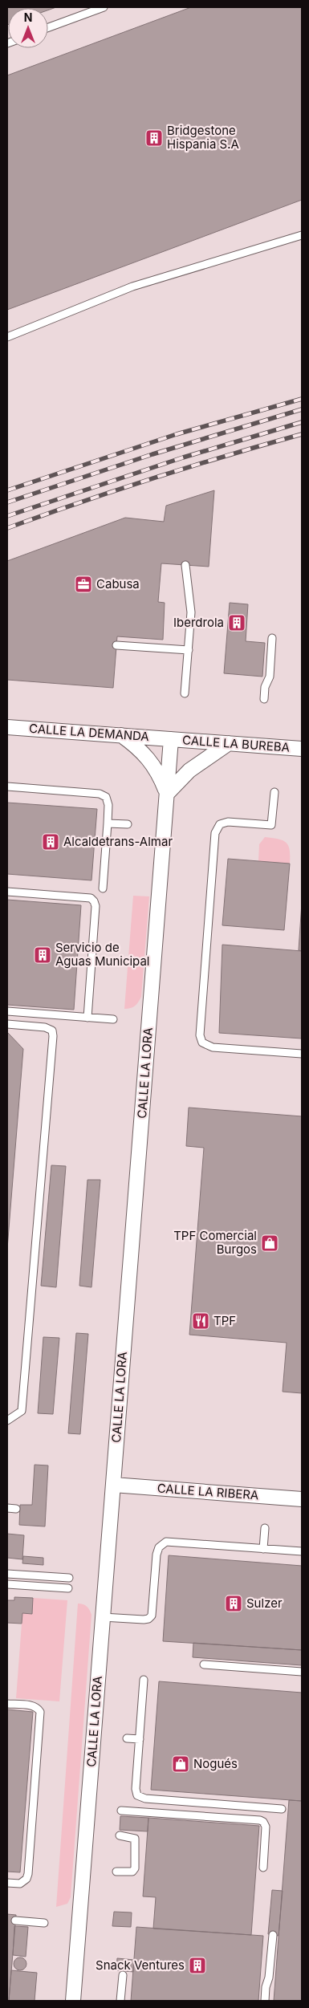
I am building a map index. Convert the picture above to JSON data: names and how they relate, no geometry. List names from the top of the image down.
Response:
{
  "streets": {
    "street": [
      "CALLE LA DEMANDA",
      "CALLE LA BUREBA",
      "CALLE LA LORA",
      "CALLE LA RIBERA"
    ]
  },
  "crossings": [
    ["CALLE LA DEMANDA", "CALLE LA BUREBA"],
    ["CALLE LA DEMANDA", "CALLE LA LORA"],
    ["CALLE LA BUREBA", "CALLE LA LORA"],
    ["CALLE LA LORA", "CALLE LA RIBERA"]
  ],
  "places": {
    "building": [
      "Bridgestone Hispania S.A",
      "Iberdrola",
      "Alcaldetrans-Almar",
      "Servicio de Aguas Municipal",
      "Sulzer",
      "Snack Ventures"
    ],
    "office": ["Cabusa"],
    "shop": ["TPF Comercial Burgos", "Nogués"],
    "restaurant": ["TPF"]
  },
  "north": "top"
}
